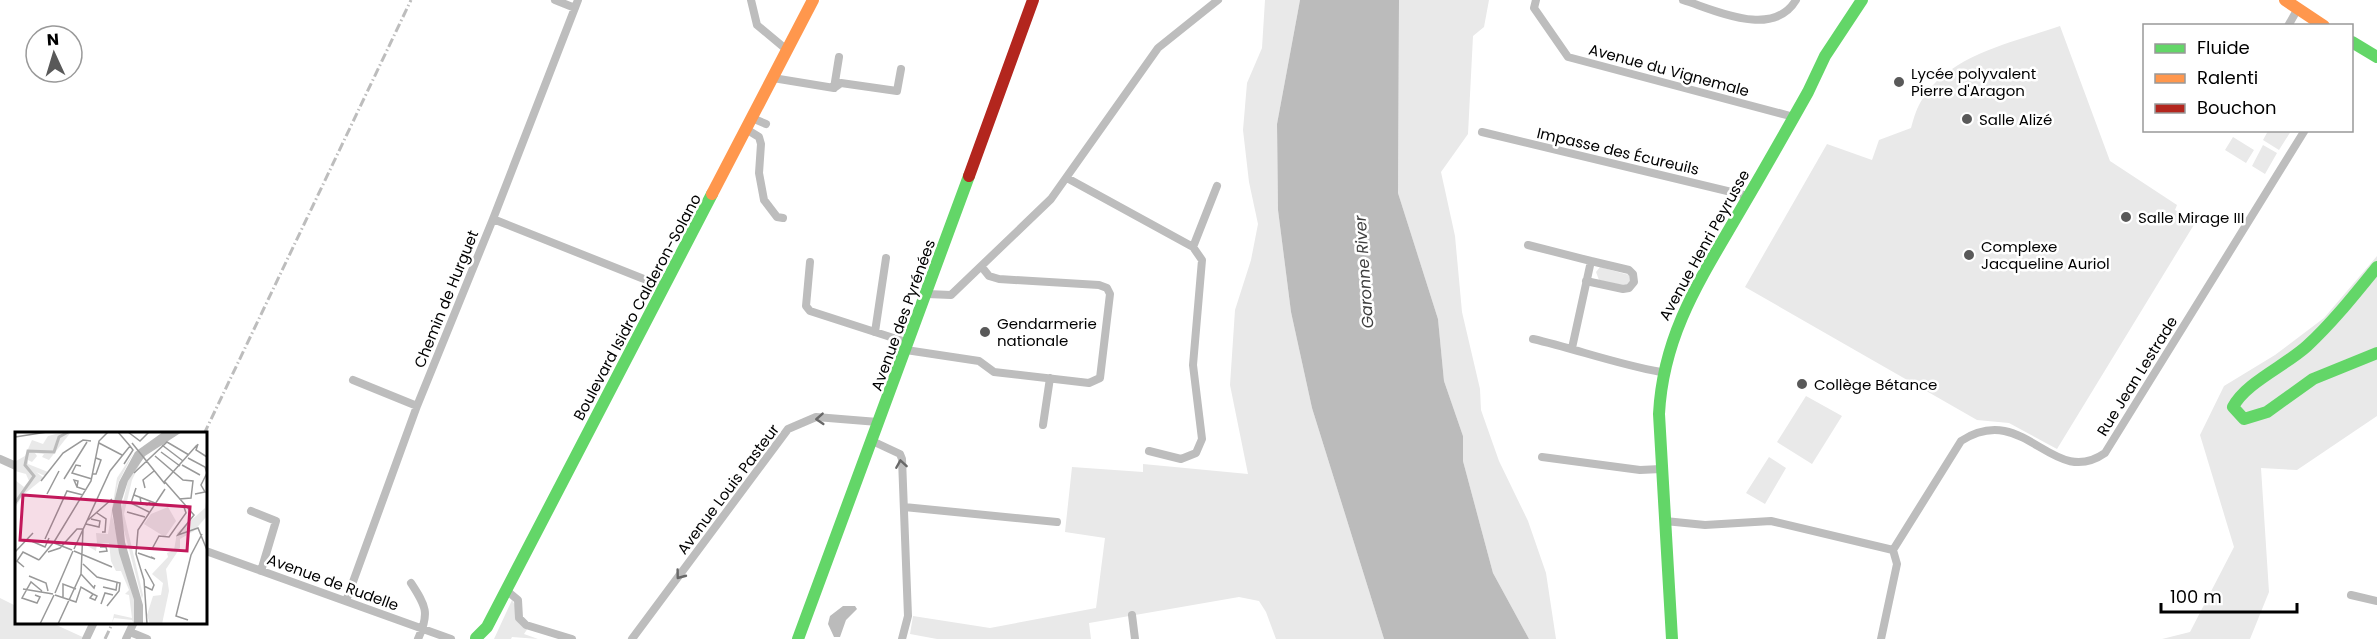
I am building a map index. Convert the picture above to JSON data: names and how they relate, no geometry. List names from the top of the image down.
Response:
{
  "streets": {
    "street": [
      "Avenue du Vignemale",
      "Impasse des Écureuils",
      "Avenue Henri Peyrusse",
      "Chemin de Hurguet",
      "Boulevard Isidro Calderon-Solano",
      "Avenue des Pyrénées",
      "Rue Jean Lestrade",
      "Avenue Louis Pasteur",
      "Avenue de Rudelle"
    ]
  },
  "crossings": [
    ["Avenue du Vignemale", "Avenue Henri Peyrusse"],
    ["Impasse des Écureuils", "Avenue Henri Peyrusse"],
    ["Chemin de Hurguet", "Avenue de Rudelle"],
    ["Avenue des Pyrénées", "Avenue Louis Pasteur"]
  ],
  "one_way": ["Avenue Louis Pasteur"],
  "water": ["Garonne River"],
  "places": [
    "Lycée polyvalent Pierre d'Aragon",
    "Salle Alizé",
    "Salle Mirage III",
    "Complexe Jacqueline Auriol",
    "Gendarmerie nationale",
    "Collège Bétance"
  ],
  "legend": ["Fluide", "Ralenti", "Bouchon"],
  "scale_bar": "100 m",
  "north": "top"
}
